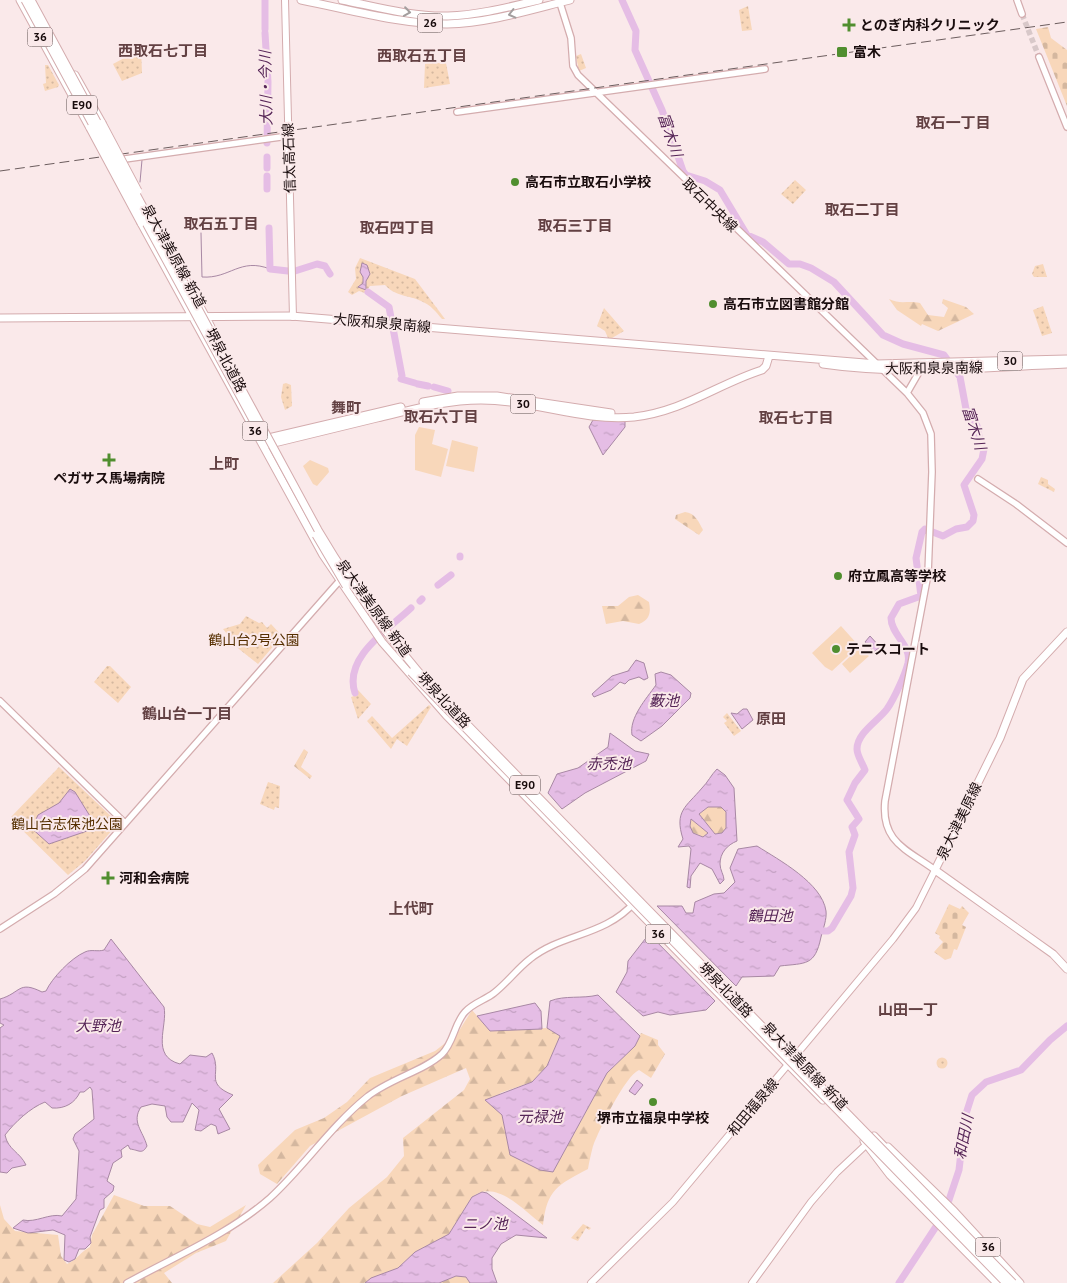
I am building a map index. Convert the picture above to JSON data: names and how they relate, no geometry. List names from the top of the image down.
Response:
{
  "streets": {
    "main road": [
      "26",
      "36",
      "E90",
      "信太高石線",
      "泉大津美原線 新道",
      "大阪和泉泉南線",
      "堺泉北道路",
      "30",
      "泉大津美原線",
      "和田福泉線"
    ],
    "street": ["取石中央線"]
  },
  "crossings": [
    ["26", "取石中央線"],
    ["信太高石線", "大阪和泉泉南線"],
    ["取石中央線", "大阪和泉泉南線"],
    ["取石中央線", "泉大津美原線"],
    ["取石中央線", "和田福泉線"],
    ["泉大津美原線 新道", "大阪和泉泉南線"],
    ["泉大津美原線 新道", "堺泉北道路"],
    ["泉大津美原線 新道", "30"],
    ["泉大津美原線 新道", "和田福泉線"],
    ["大阪和泉泉南線", "30"],
    ["泉大津美原線", "和田福泉線"]
  ],
  "districts": [
    "西取石七丁目",
    "西取石五丁目",
    "取石一丁目",
    "取石二丁目",
    "取石五丁目",
    "取石三丁目",
    "取石四丁目",
    "舞町",
    "取石六丁目",
    "取石七丁目",
    "上町",
    "鶴山台一丁目",
    "原田",
    "上代町",
    "山田一丁"
  ],
  "water": [
    "大川・今川",
    "富木川",
    "藪池",
    "赤禿池",
    "鶴田池",
    "大野池",
    "元禄池",
    "和田川",
    "ニノ池"
  ],
  "parks": ["鶴山台2号公園", "鶴山台志保池公園"],
  "places": {
    "health": ["とのぎ内科クリニック", "ペガサス馬場病院", "河和会病院"],
    "transit": ["富木"],
    "other": [
      "高石市立取石小学校",
      "高石市立図書館分館",
      "府立鳳高等学校",
      "テニスコート",
      "堺市立福泉中学校"
    ]
  }
}
